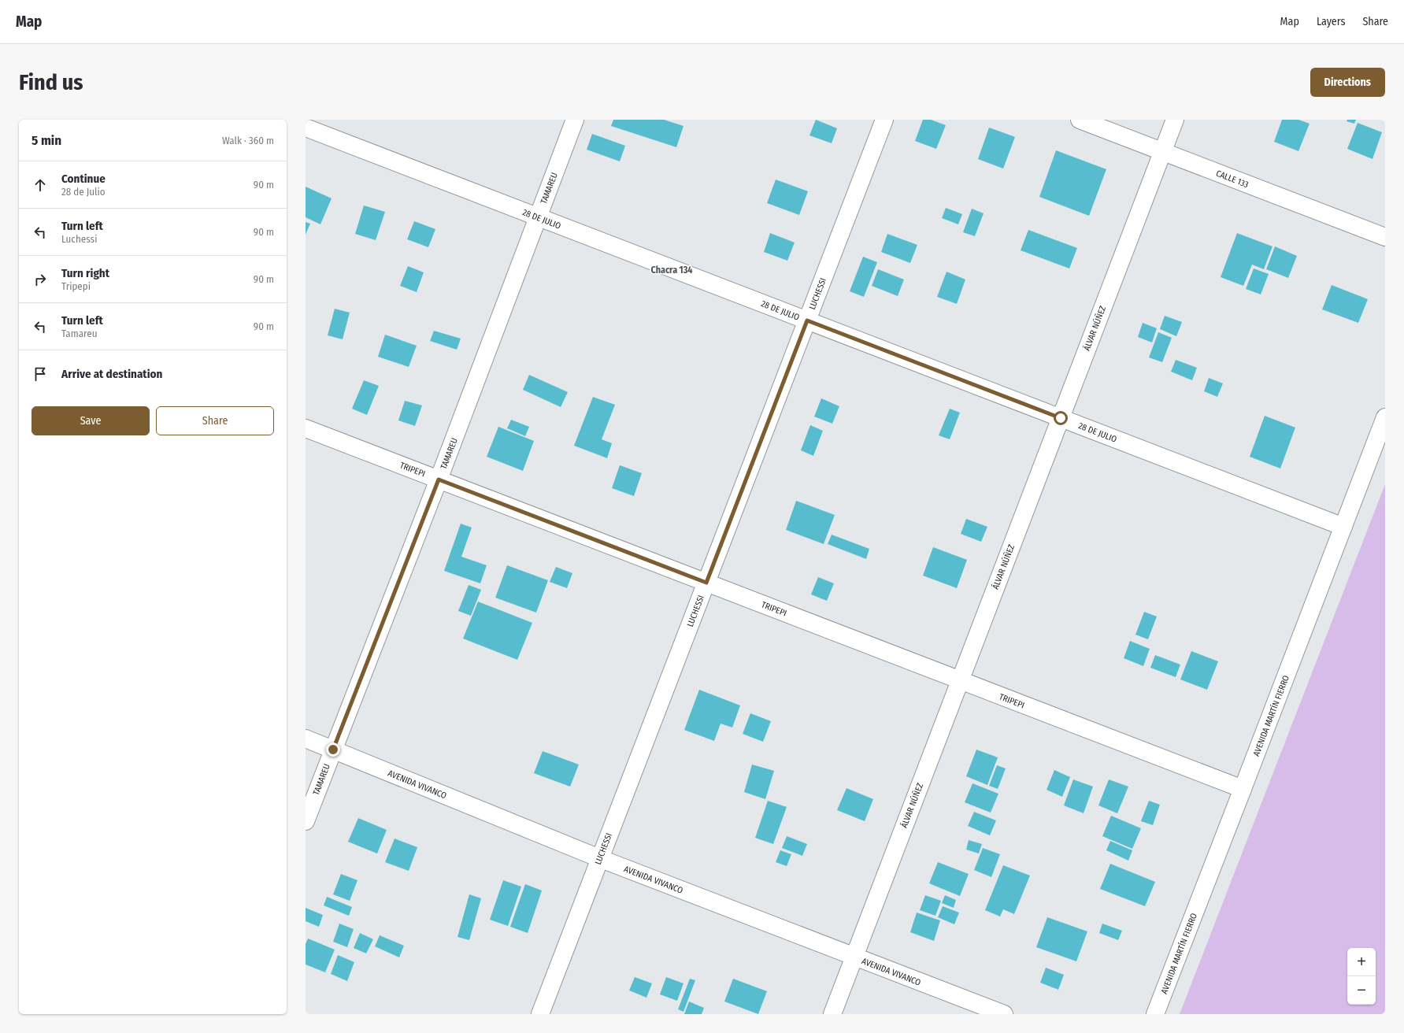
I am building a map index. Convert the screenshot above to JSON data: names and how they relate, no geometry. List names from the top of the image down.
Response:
{
  "streets": {
    "street": [
      "CALLE 133",
      "TAMAREU",
      "28 DE JULIO",
      "LUCHESSI",
      "ÁLVAR NÚÑEZ",
      "TRIPEPI",
      "AVENIDA MARTÍN FIERRO",
      "AVENIDA VIVANCO"
    ]
  },
  "crossings": [
    ["CALLE 133", "ÁLVAR NÚÑEZ"],
    ["TAMAREU", "28 DE JULIO"],
    ["TAMAREU", "TRIPEPI"],
    ["TAMAREU", "AVENIDA VIVANCO"],
    ["28 DE JULIO", "LUCHESSI"],
    ["28 DE JULIO", "ÁLVAR NÚÑEZ"],
    ["28 DE JULIO", "AVENIDA MARTÍN FIERRO"],
    ["LUCHESSI", "TRIPEPI"],
    ["LUCHESSI", "AVENIDA VIVANCO"],
    ["ÁLVAR NÚÑEZ", "TRIPEPI"],
    ["ÁLVAR NÚÑEZ", "AVENIDA VIVANCO"],
    ["TRIPEPI", "AVENIDA MARTÍN FIERRO"]
  ],
  "districts": ["Chacra 134"],
  "page": {
    "header": "Map",
    "nav": ["Map", "Layers", "Share"],
    "buttons": [
      "Directions",
      ["Save", "Share"]
    ],
    "title": "Find us",
    "heading": ["5 min", "Walk · 360 m"],
    "list": [
      ["Continue", "28 de Julio", "90 m"],
      ["Turn left", "Luchessi", "90 m"],
      ["Turn right", "Tripepi", "90 m"],
      ["Turn left", "Tamareu", "90 m"],
      "Arrive at destination"
    ],
    "map_buttons": ["+", "−"]
  }
}
